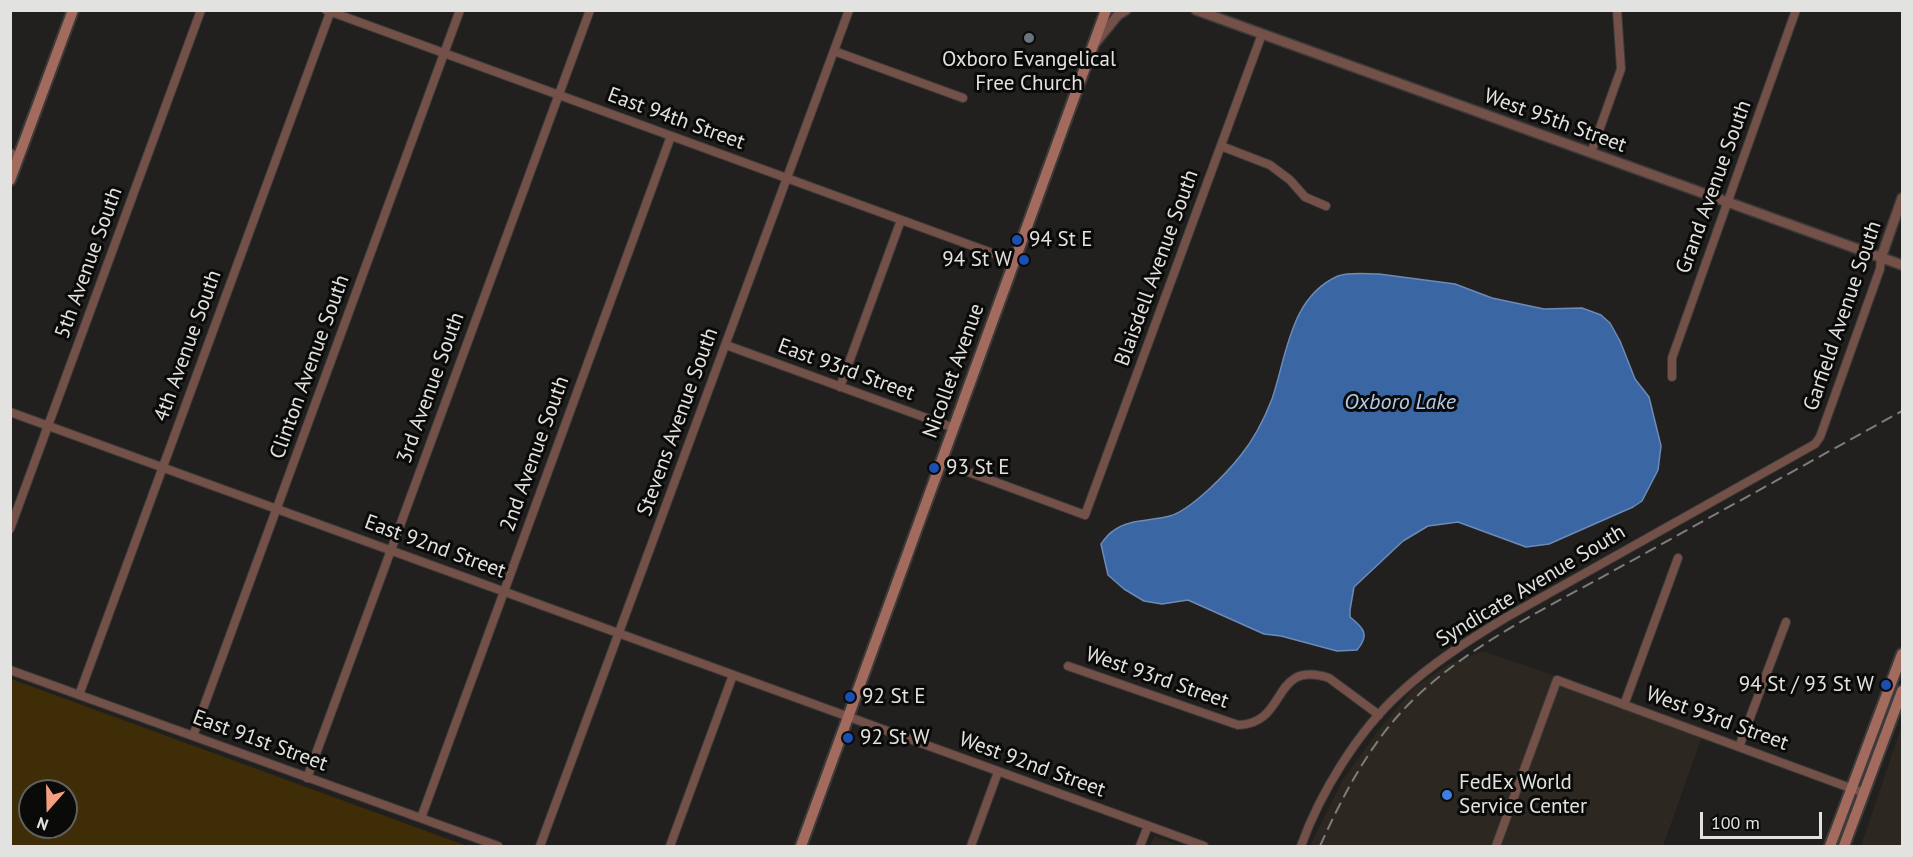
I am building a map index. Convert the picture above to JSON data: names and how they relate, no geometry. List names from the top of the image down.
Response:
{
  "streets": {
    "main road": ["Nicollet Avenue"],
    "street": [
      "East 94th Street",
      "West 95th Street",
      "Grand Avenue South",
      "5th Avenue South",
      "Blaisdell Avenue South",
      "Garfield Avenue South",
      "4th Avenue South",
      "Clinton Avenue South",
      "East 93rd Street",
      "3rd Avenue South",
      "Stevens Avenue South",
      "2nd Avenue South",
      "East 92nd Street",
      "Syndicate Avenue South",
      "West 93rd Street",
      "East 91st Street",
      "West 92nd Street"
    ]
  },
  "crossings": [
    ["East 94th Street", "4th Avenue South"],
    ["East 94th Street", "Clinton Avenue South"],
    ["East 94th Street", "Nicollet Avenue"],
    ["East 94th Street", "3rd Avenue South"],
    ["East 94th Street", "Stevens Avenue South"],
    ["East 94th Street", "2nd Avenue South"],
    ["West 95th Street", "Grand Avenue South"],
    ["West 95th Street", "Blaisdell Avenue South"],
    ["West 95th Street", "Garfield Avenue South"],
    ["5th Avenue South", "East 92nd Street"],
    ["Blaisdell Avenue South", "Nicollet Avenue"],
    ["Garfield Avenue South", "Syndicate Avenue South"],
    ["4th Avenue South", "East 92nd Street"],
    ["4th Avenue South", "East 91st Street"],
    ["Clinton Avenue South", "East 92nd Street"],
    ["Clinton Avenue South", "East 91st Street"],
    ["East 93rd Street", "Nicollet Avenue"],
    ["East 93rd Street", "Stevens Avenue South"],
    ["Nicollet Avenue", "East 92nd Street"],
    ["Nicollet Avenue", "West 92nd Street"],
    ["3rd Avenue South", "East 92nd Street"],
    ["3rd Avenue South", "East 91st Street"],
    ["Stevens Avenue South", "East 92nd Street"],
    ["2nd Avenue South", "East 92nd Street"],
    ["2nd Avenue South", "East 91st Street"],
    ["East 92nd Street", "West 92nd Street"],
    ["Syndicate Avenue South", "West 93rd Street"]
  ],
  "water": ["Oxboro Lake"],
  "places": [
    "Oxboro Evangelical Free Church",
    "94 St E",
    "94 St W",
    "93 St E",
    "94 St / 93 St W",
    "92 St E",
    "92 St W",
    "FedEx World Service Center"
  ],
  "scale_bar": "100 m",
  "north": "bottom"
}
